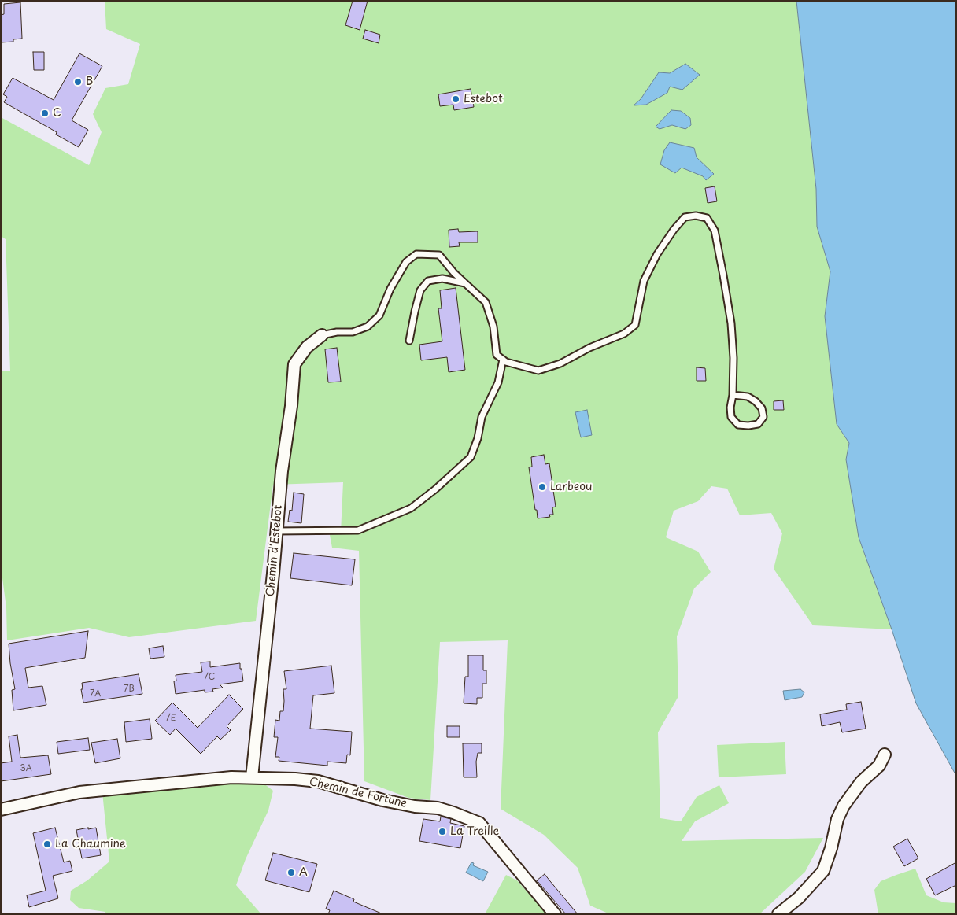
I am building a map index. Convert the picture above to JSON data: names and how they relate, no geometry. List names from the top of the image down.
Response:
{
  "streets": {
    "street": ["Chemin d'Estebot", "Chemin de Fortune"]
  },
  "crossings": [
    ["Chemin d'Estebot", "Chemin de Fortune"]
  ],
  "places": [
    "B",
    "Estebot",
    "C",
    "Larbeou",
    "La Treille",
    "La Chaumine",
    "A"
  ],
  "house_numbers": [
    "7C",
    "7B",
    "7A",
    "7E",
    "3A"
  ]
}
